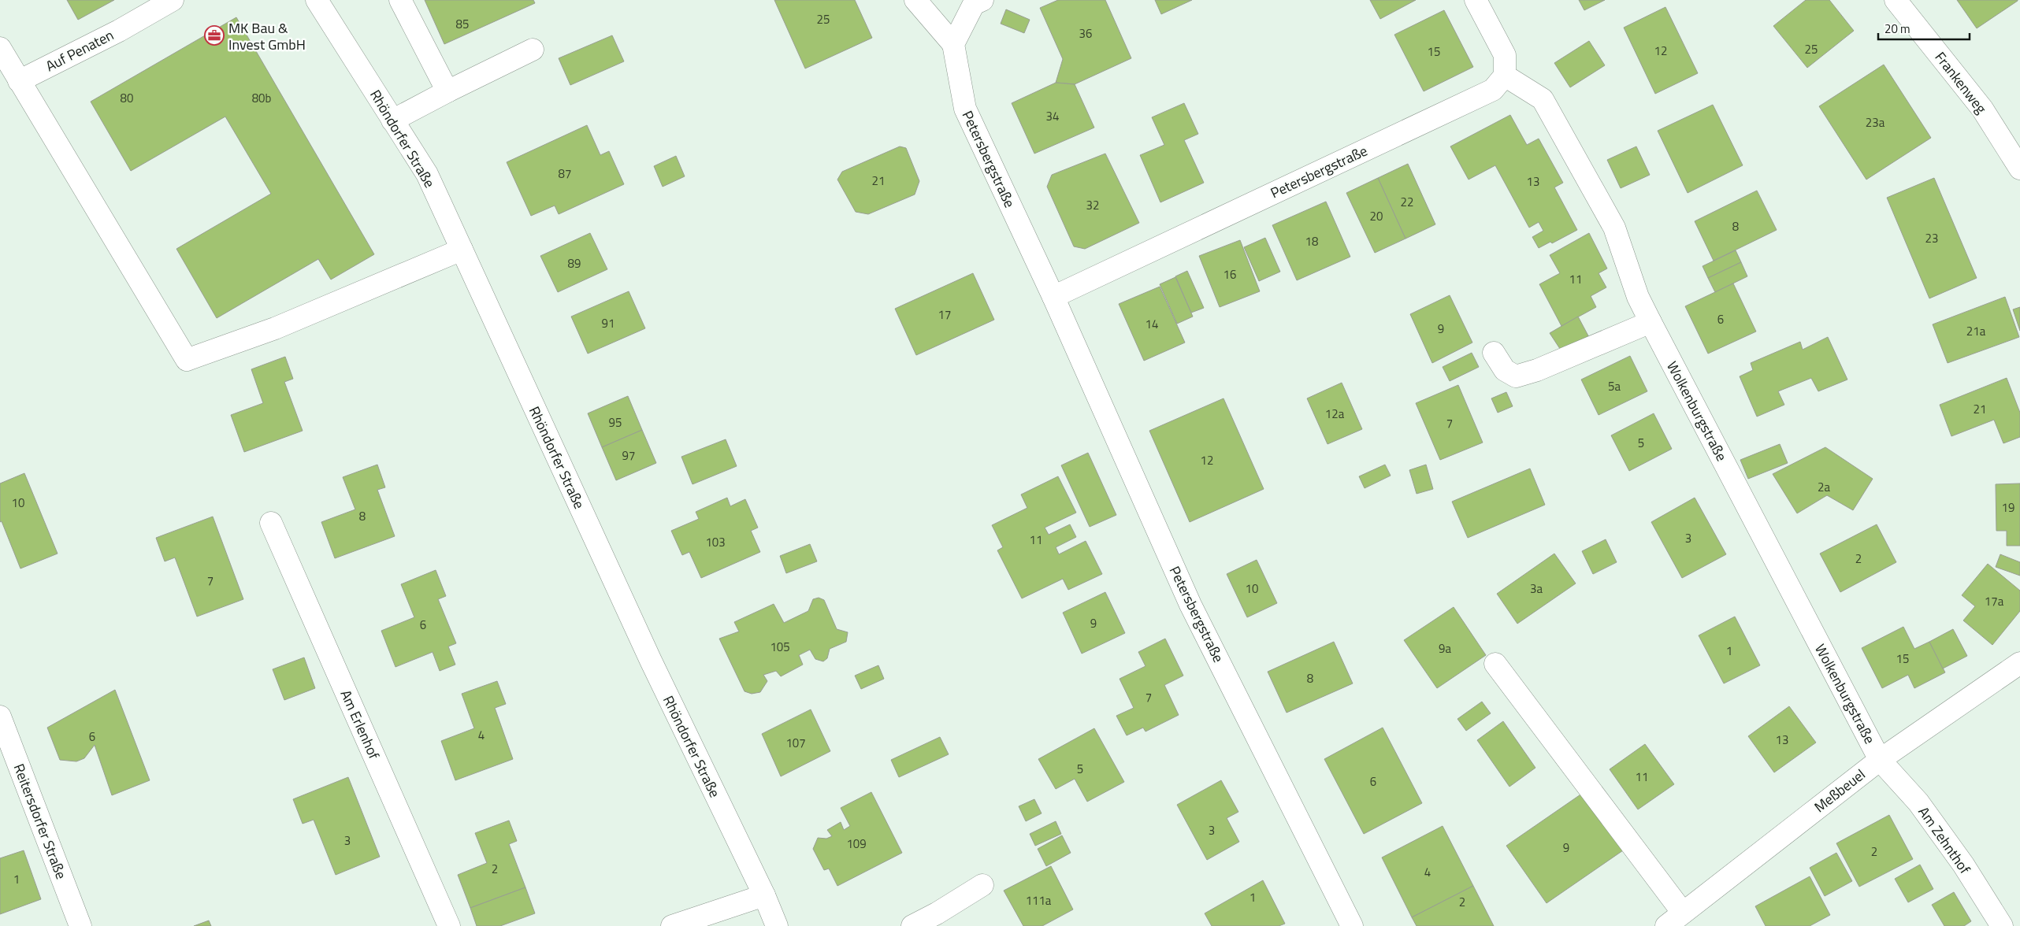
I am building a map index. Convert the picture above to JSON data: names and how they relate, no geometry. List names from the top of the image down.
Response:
{
  "streets": {
    "street": [
      "Auf Penaten",
      "Frankenweg",
      "Rhöndorfer Straße",
      "Petersbergstraße",
      "Wolkenburgstraße",
      "Am Erlenhof",
      "Meßbeuel",
      "Reitersdorfer Straße",
      "Am Zehnthof"
    ]
  },
  "crossings": [
    ["Petersbergstraße", "Wolkenburgstraße"],
    ["Wolkenburgstraße", "Meßbeuel"],
    ["Wolkenburgstraße", "Am Zehnthof"],
    ["Meßbeuel", "Am Zehnthof"]
  ],
  "places": {
    "office": ["MK Bau & Invest GmbH"]
  },
  "house_numbers": [
    "25",
    "85",
    "36",
    "25",
    "12",
    "15",
    "80",
    "80b",
    "34",
    "23a",
    "87",
    "21",
    "13",
    "22",
    "32",
    "20",
    "8",
    "23",
    "18",
    "89",
    "16",
    "11",
    "17",
    "6",
    "91",
    "14",
    "9",
    "21a",
    "5a",
    "21",
    "12a",
    "95",
    "7",
    "5",
    "97",
    "12",
    "2a",
    "10",
    "19",
    "8",
    "3",
    "11",
    "103",
    "2",
    "7",
    "10",
    "3a",
    "17a",
    "9",
    "6",
    "105",
    "9a",
    "1",
    "15",
    "8",
    "7",
    "4",
    "6",
    "13",
    "107",
    "5",
    "11",
    "6",
    "3",
    "3",
    "109",
    "9",
    "2",
    "2",
    "4",
    "1",
    "1",
    "111a",
    "2"
  ],
  "scale_bar": "20 m"
}
